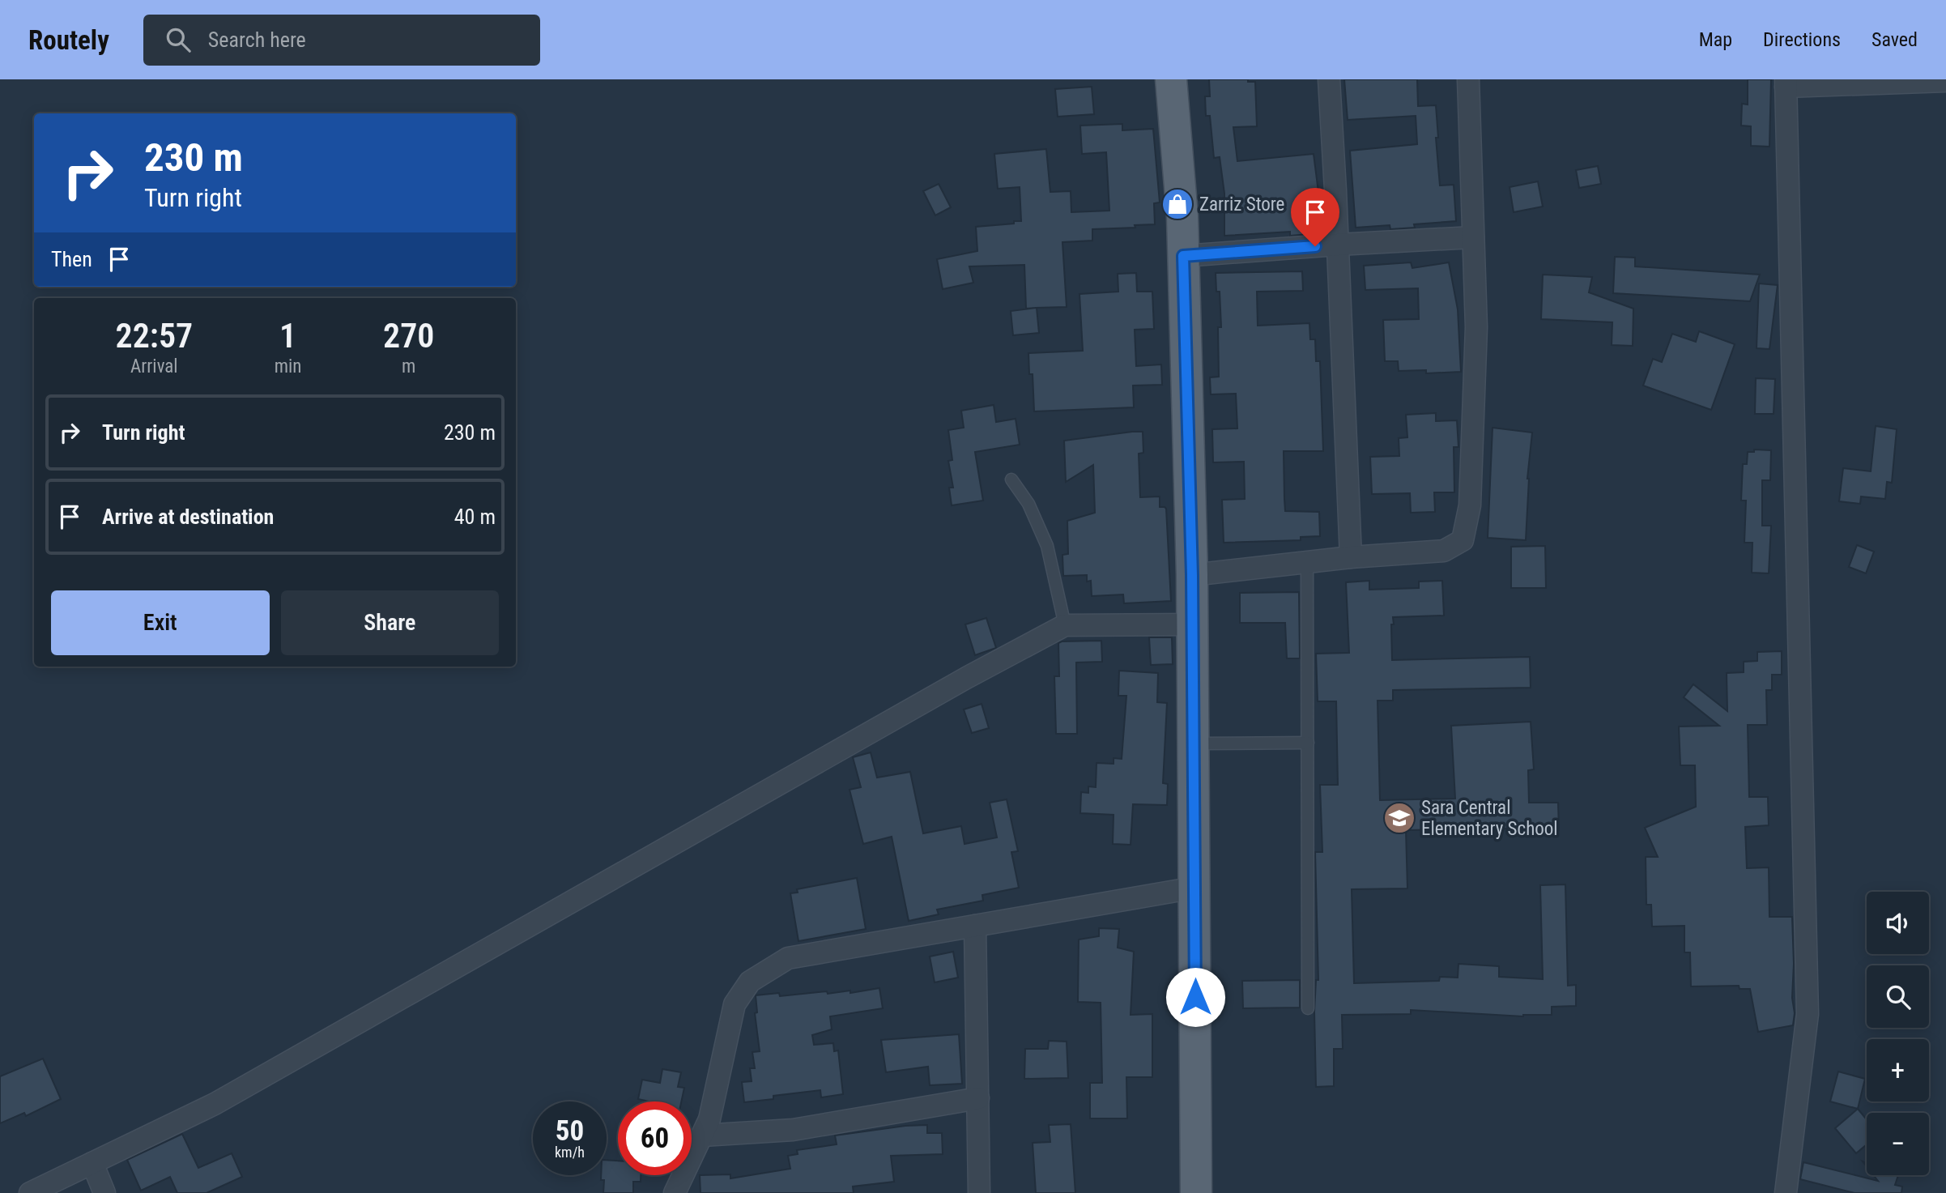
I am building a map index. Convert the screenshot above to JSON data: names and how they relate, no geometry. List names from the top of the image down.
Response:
{
  "places": {
    "shop": ["Zarriz Store"],
    "school or university": ["Sara Central Elementary School"]
  },
  "page": {
    "header": "Routely",
    "search": "Search here",
    "nav": ["Map", "Directions", "Saved"],
    "turn": ["230 m", "Turn right"],
    "then": "Then",
    "eta": [
      "22:57",
      "Arrival",
      "1",
      "min",
      "270",
      "m"
    ],
    "list": [
      {
        "name": "Turn right",
        "value": "230 m"
      },
      {
        "name": "Arrive at destination",
        "value": "40 m"
      }
    ],
    "buttons": ["Exit", "Share"],
    "map_buttons": ["+", "−"],
    "speed": "50 km/h",
    "limit": "60"
  }
}
